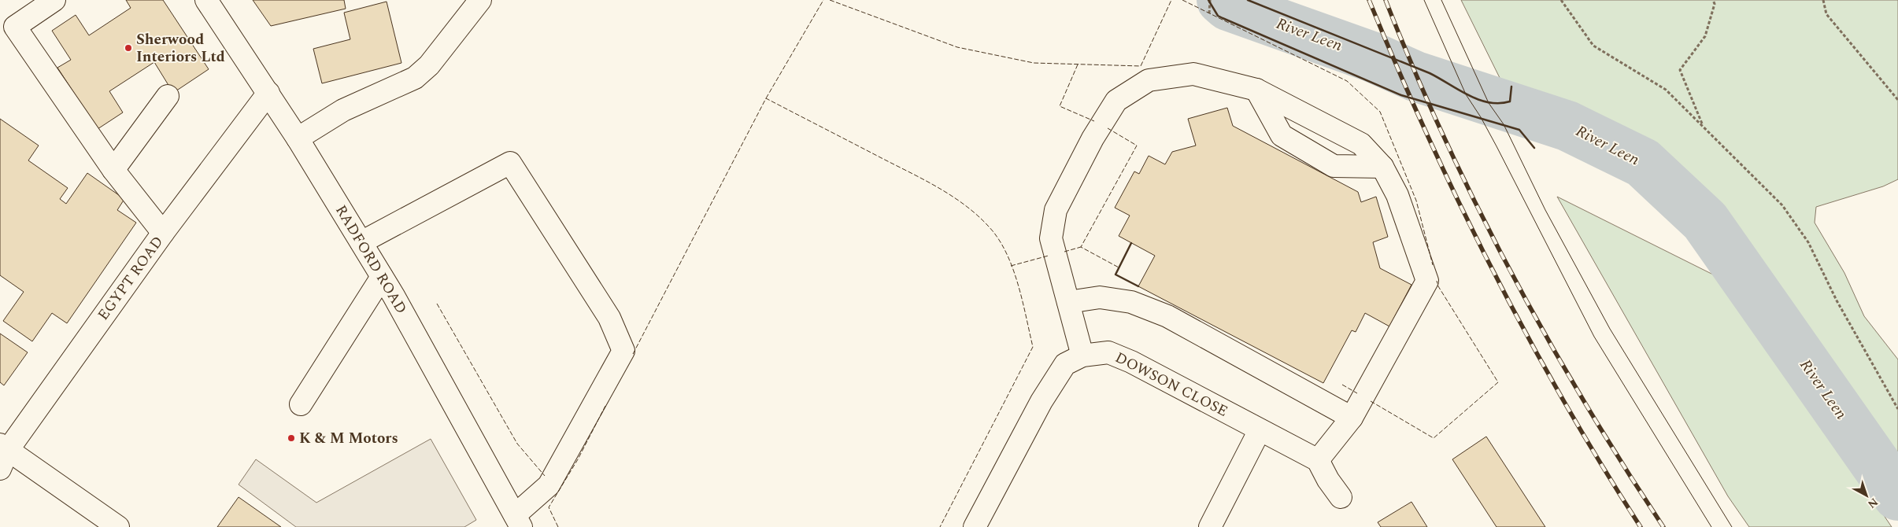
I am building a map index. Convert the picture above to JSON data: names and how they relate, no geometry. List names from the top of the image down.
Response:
{
  "streets": {
    "street": ["RADFORD ROAD", "EGYPT ROAD", "DOWSON CLOSE"]
  },
  "crossings": [
    ["RADFORD ROAD", "EGYPT ROAD"]
  ],
  "water": ["River Leen"],
  "places": ["Sherwood Interiors Ltd", "K & M Motors"],
  "north": "bottom right"
}
